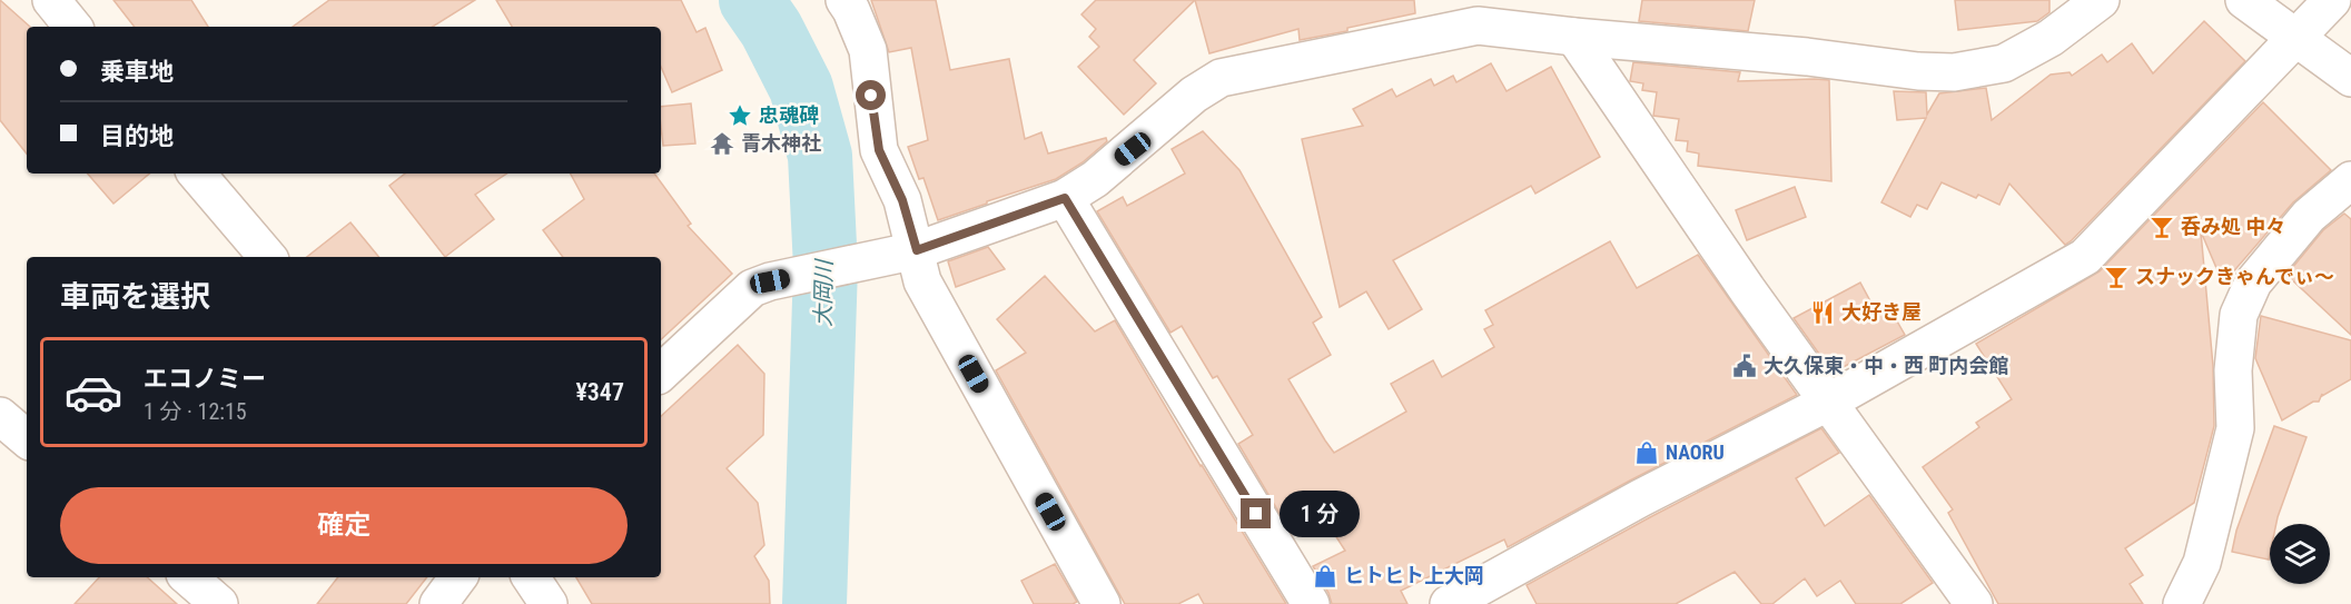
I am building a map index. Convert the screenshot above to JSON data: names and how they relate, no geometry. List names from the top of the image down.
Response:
{
  "water": ["大岡川"],
  "places": {
    "place": ["忠魂碑"],
    "temple": ["青木神社"],
    "bar": ["呑み処 中々", "スナックきゃんでぃ〜"],
    "restaurant": ["大好き屋"],
    "public building": ["大久保東・中・西 町内会館"],
    "shop": ["NAORU", "ヒトヒト上大岡"]
  },
  "page": {
    "banner": ["乗車地", "目的地"],
    "heading": "車両を選択",
    "list": [
      {
        "name": "エコノミー",
        "note": "1 分 · 12:15",
        "value": "¥347"
      }
    ],
    "buttons": "確定",
    "bubble": "1 分"
  }
}
